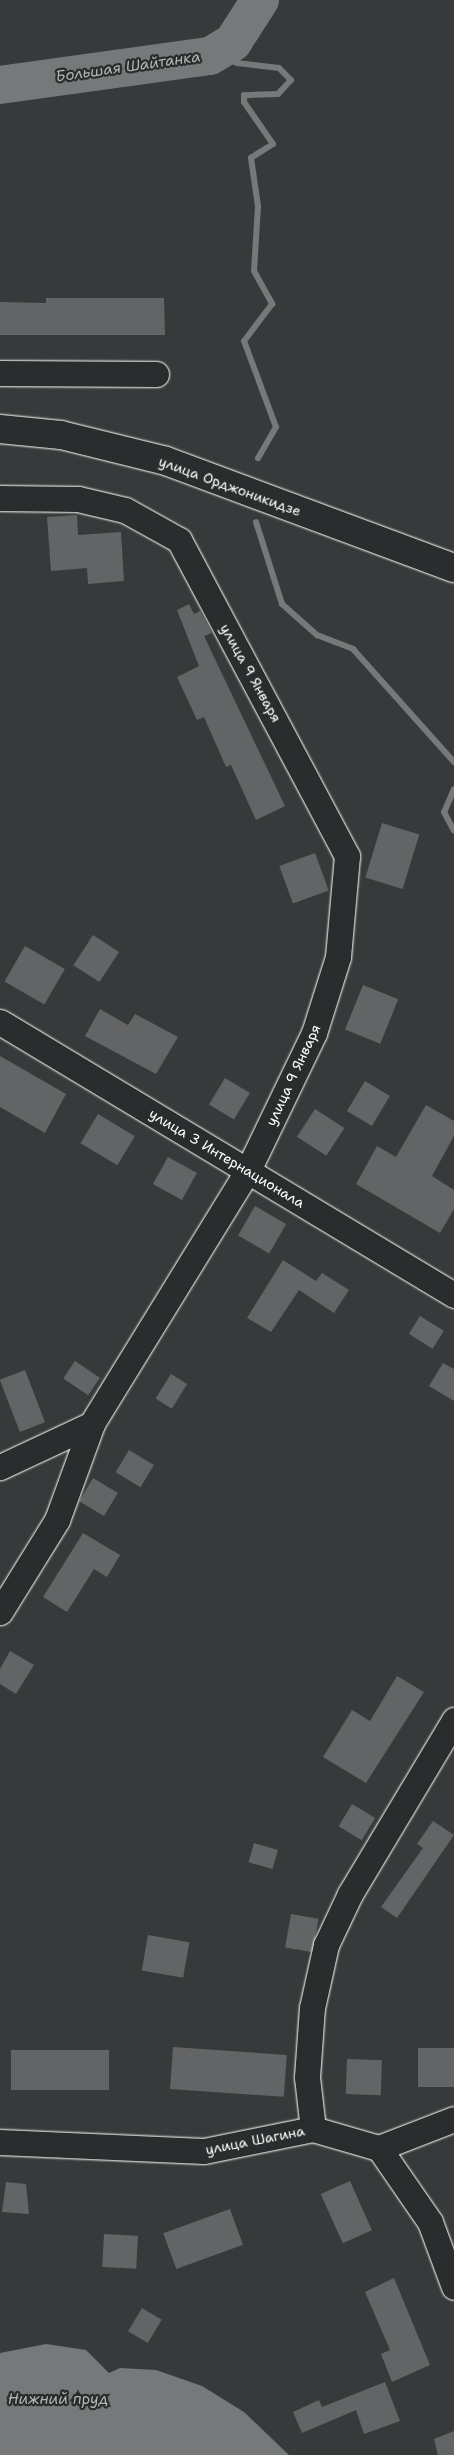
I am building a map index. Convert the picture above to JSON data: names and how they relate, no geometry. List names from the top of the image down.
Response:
{
  "streets": {
    "main road": ["улица Орджоникидзе"],
    "street": ["улица 9 Января", "улица 3 Интернационала", "улица Шагина"]
  },
  "crossings": [
    ["улица 9 Января", "улица 3 Интернационала"]
  ],
  "water": ["Большая Шайтанка", "Нижний пруд"]
}
